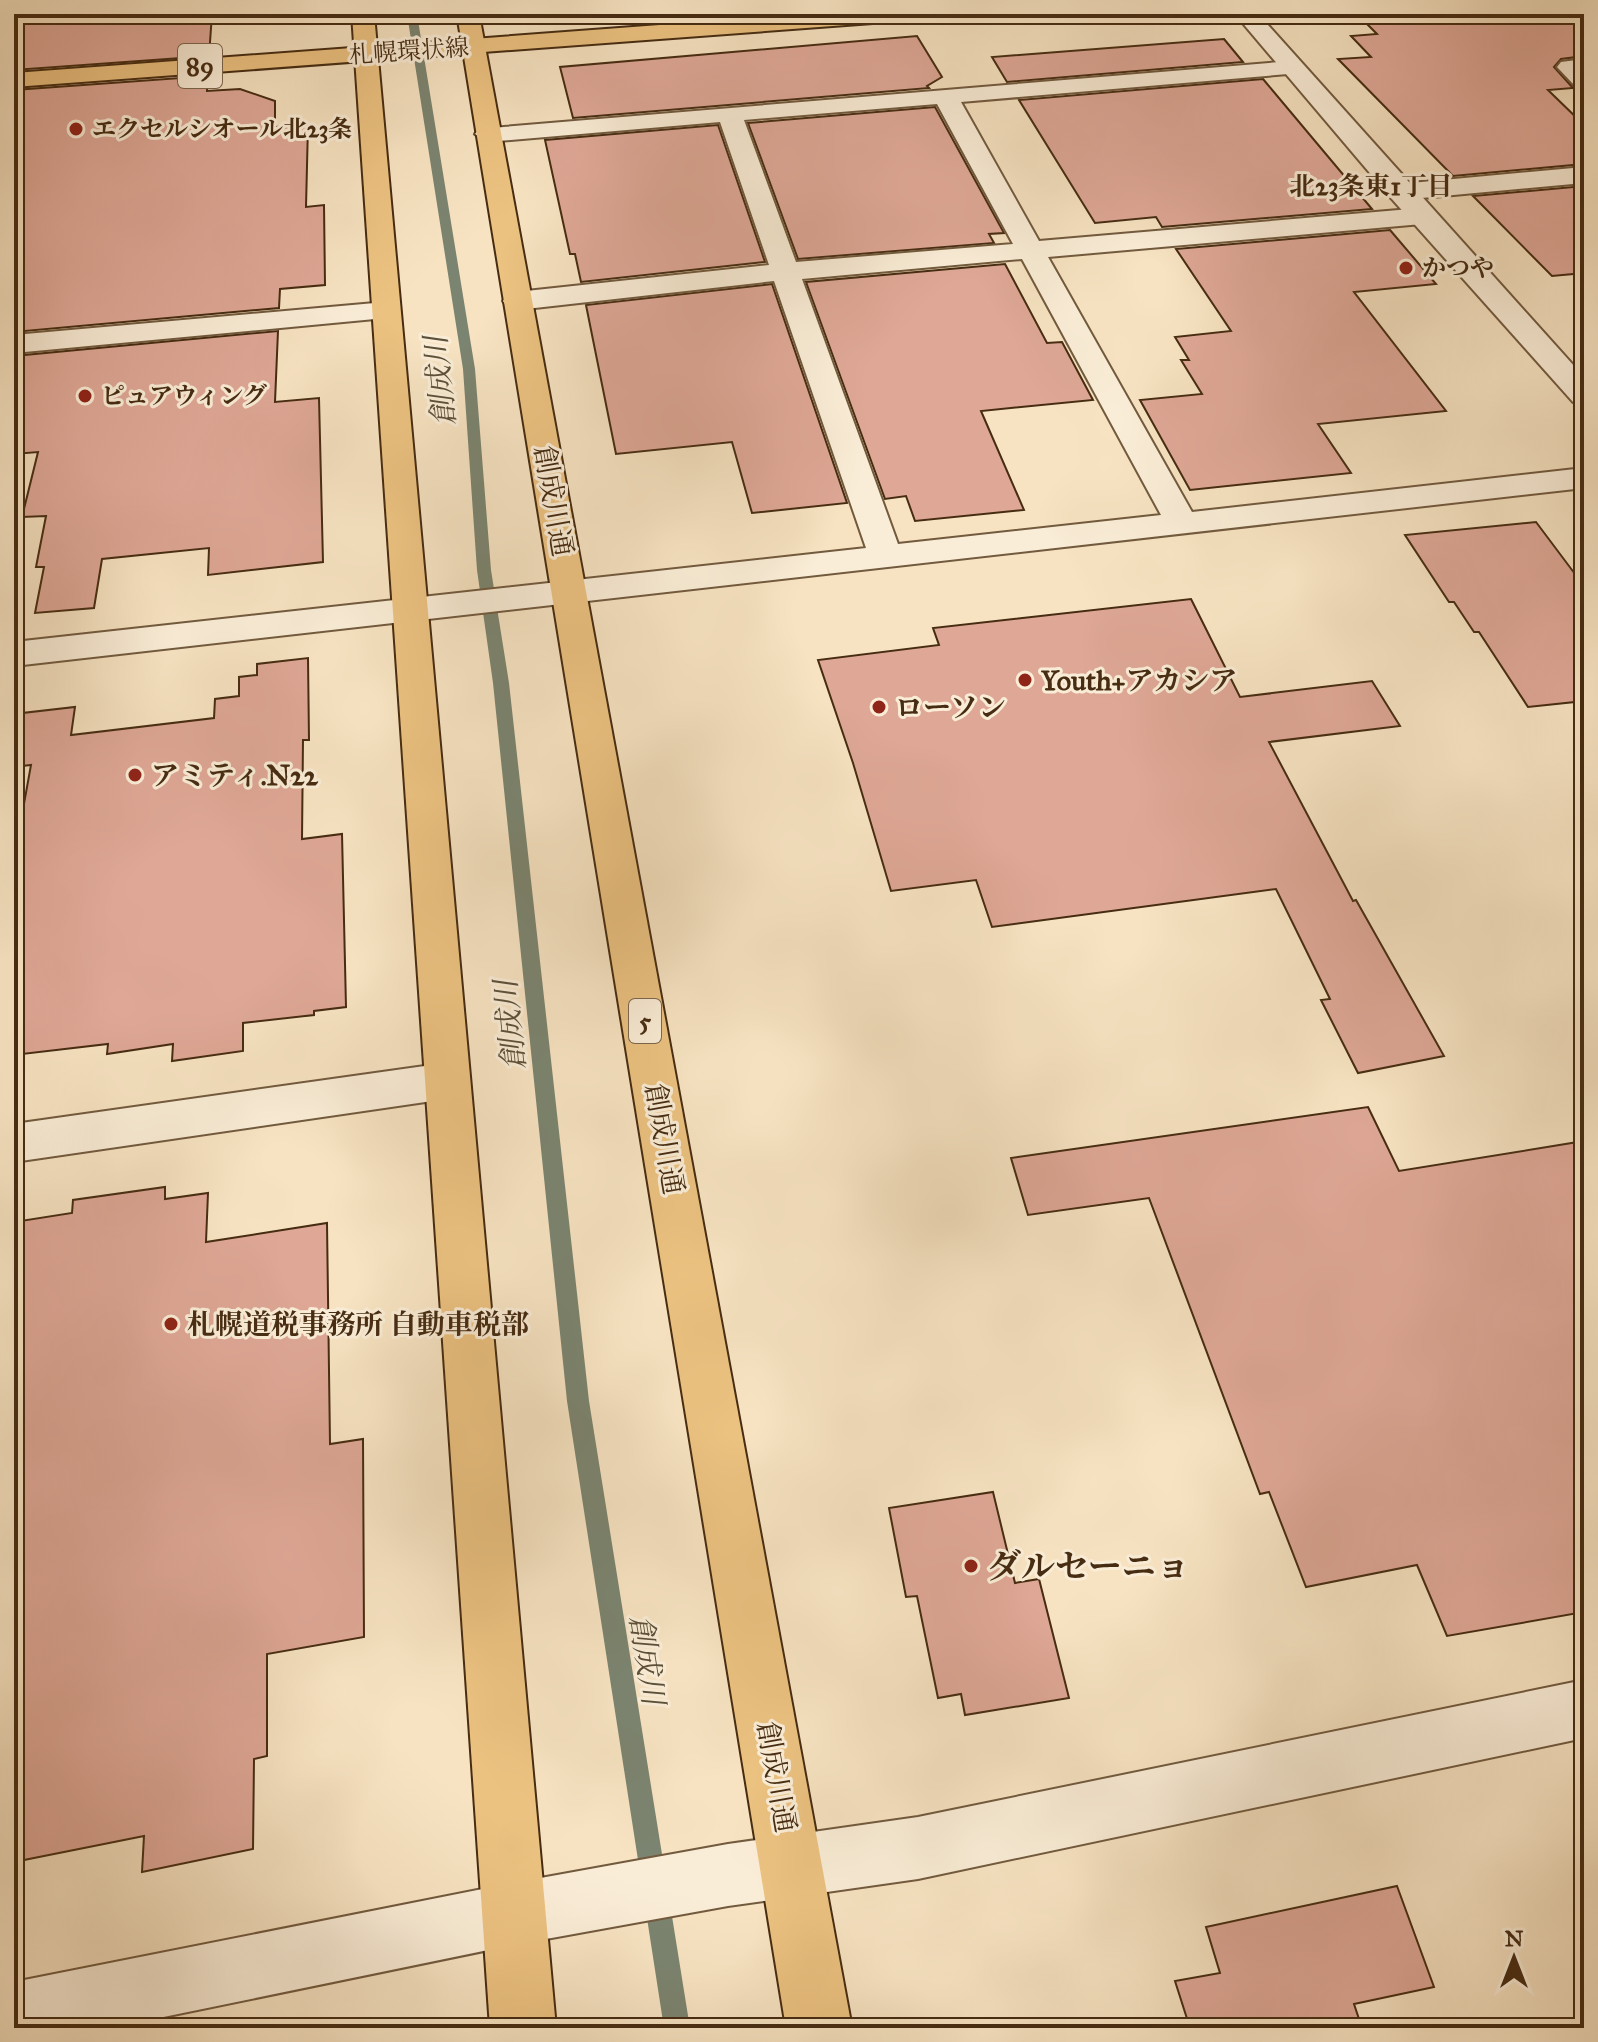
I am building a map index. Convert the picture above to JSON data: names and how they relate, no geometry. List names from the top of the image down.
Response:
{
  "streets": {
    "main road": [
      "札幌環状線",
      "89",
      "創成川通",
      "5"
    ]
  },
  "crossings": [
    ["札幌環状線", "創成川通"]
  ],
  "districts": ["北23条東1丁目"],
  "water": ["創成川"],
  "places": [
    "エクセルシオール北23条",
    "かつや",
    "ピュアウィング",
    "Youth+アカシア",
    "ローソン",
    "アミティ.N22",
    "札幌道税事務所 自動車税部",
    "ダルセーニョ"
  ],
  "north": "top"
}
